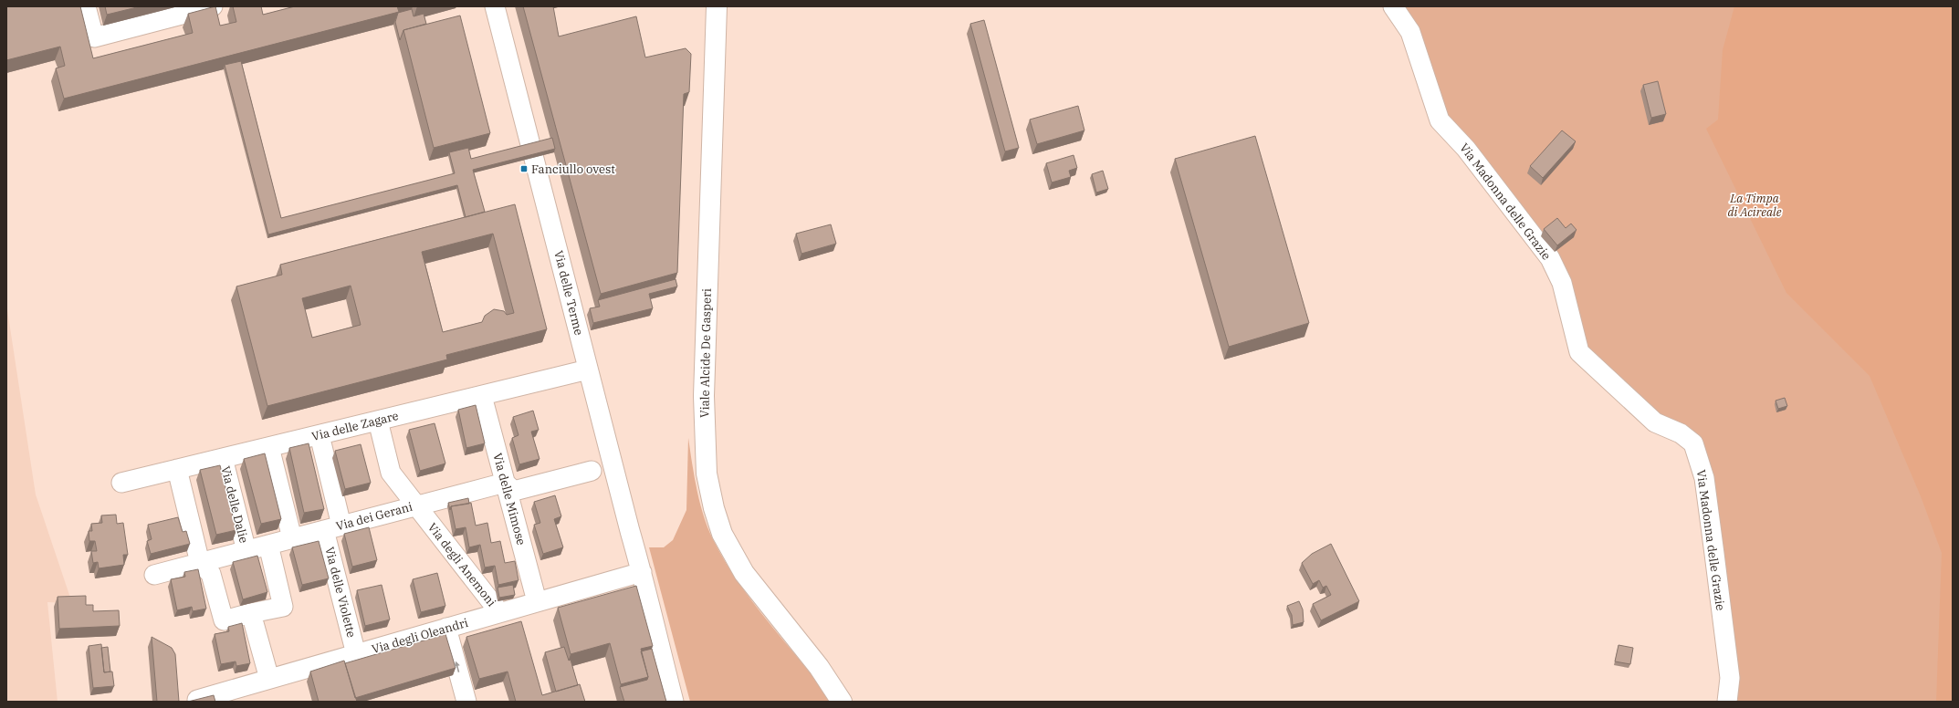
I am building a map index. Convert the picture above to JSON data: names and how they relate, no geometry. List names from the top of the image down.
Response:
{
  "streets": {
    "main road": ["Viale Alcide De Gasperi"],
    "street": [
      "Via Madonna delle Grazie",
      "Via delle Terme",
      "Via delle Zagare",
      "Via delle Mimose",
      "Via delle Dalie",
      "Via dei Gerani",
      "Via degli Anemoni",
      "Via delle Violette",
      "Via degli Oleandri"
    ]
  },
  "crossings": [
    ["Via delle Terme", "Via delle Zagare"],
    ["Via delle Terme", "Via degli Oleandri"],
    ["Via delle Zagare", "Via delle Mimose"],
    ["Via delle Zagare", "Via delle Dalie"],
    ["Via delle Zagare", "Via degli Anemoni"],
    ["Via delle Zagare", "Via delle Violette"],
    ["Via delle Mimose", "Via dei Gerani"],
    ["Via delle Mimose", "Via degli Oleandri"],
    ["Via delle Dalie", "Via dei Gerani"],
    ["Via dei Gerani", "Via degli Anemoni"],
    ["Via dei Gerani", "Via delle Violette"],
    ["Via degli Anemoni", "Via degli Oleandri"],
    ["Via delle Violette", "Via degli Oleandri"]
  ],
  "parks": ["La Timpa di Acireale"],
  "places": {
    "transit": ["Fanciullo ovest"]
  }
}
